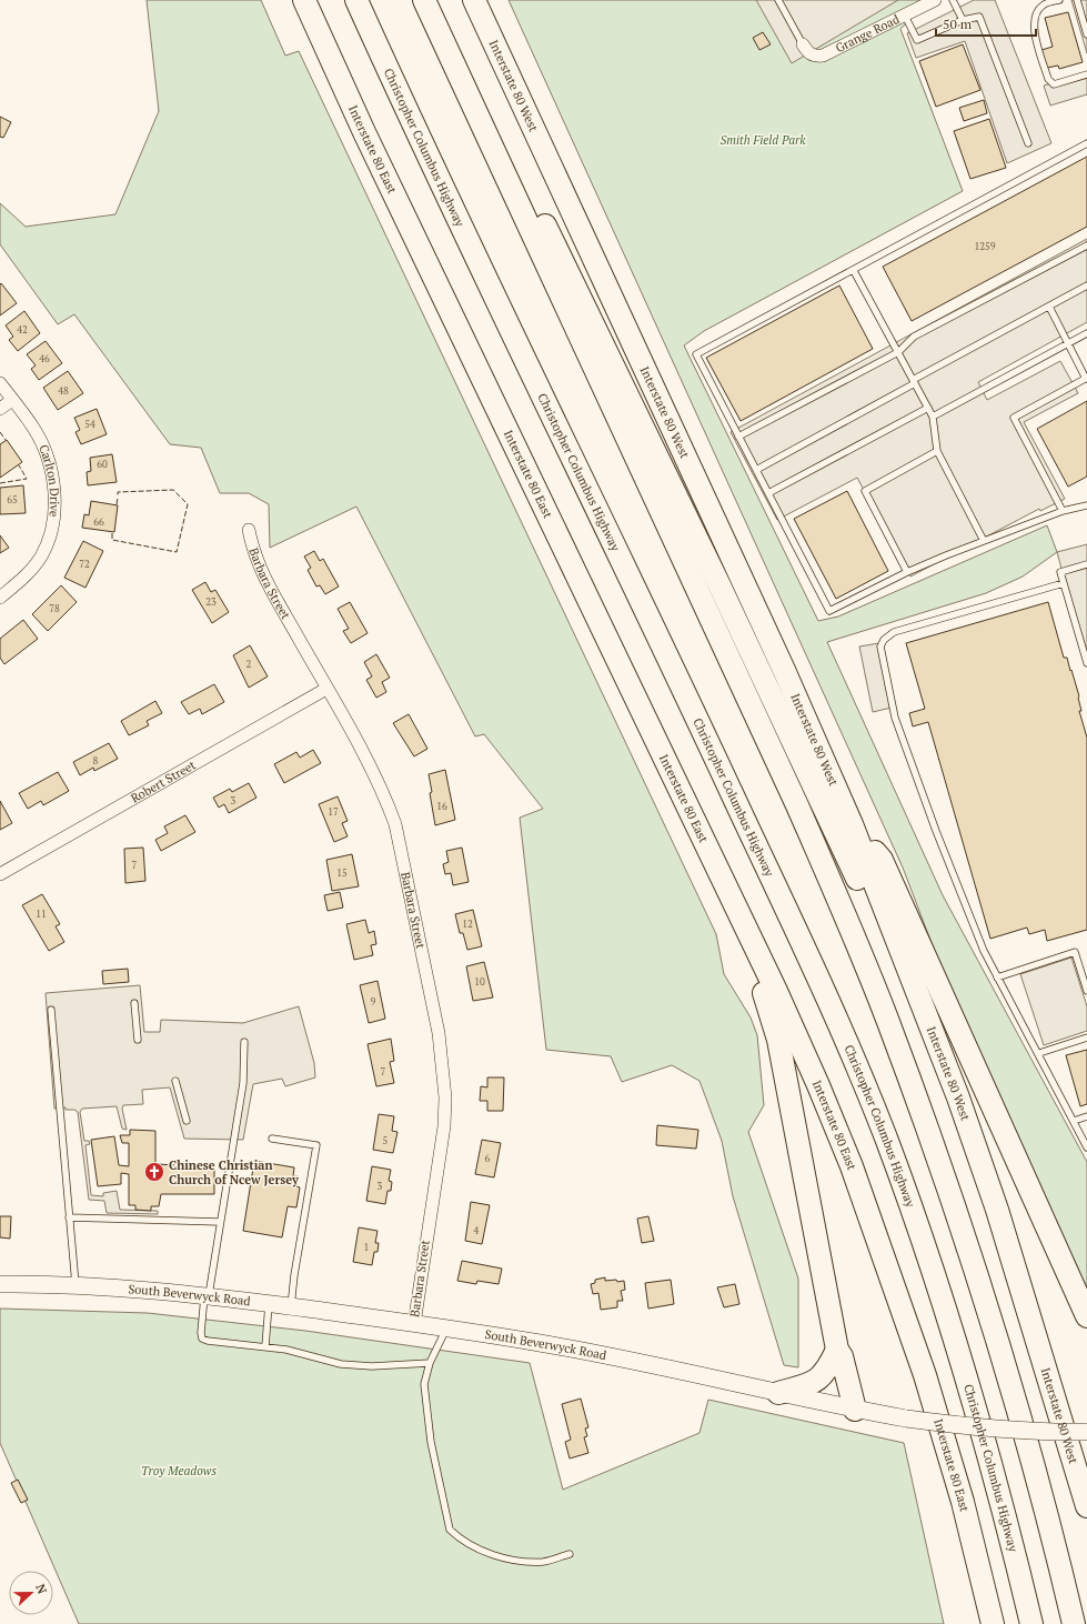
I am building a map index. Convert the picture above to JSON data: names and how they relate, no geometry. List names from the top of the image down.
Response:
{
  "streets": {
    "highway": ["Interstate 80 West", "Christopher Columbus Highway", "Interstate 80 East"],
    "main road": ["South Beverwyck Road"],
    "street": [
      "Grange Road",
      "Carlton Drive",
      "Barbara Street",
      "Robert Street"
    ]
  },
  "crossings": [
    ["Barbara Street", "Robert Street"],
    ["Barbara Street", "South Beverwyck Road"]
  ],
  "parks": ["Smith Field Park", "Troy Meadows"],
  "places": {
    "church": ["Chinese Christian Church of Ncew Jersey"]
  },
  "house_numbers": [
    "1259",
    "42",
    "46",
    "48",
    "54",
    "60",
    "65",
    "66",
    "72",
    "23",
    "78",
    "2",
    "8",
    "3",
    "16",
    "17",
    "7",
    "15",
    "11",
    "12",
    "10",
    "9",
    "7",
    "5",
    "6",
    "3",
    "4",
    "1"
  ],
  "scale_bar": "50 m",
  "north": "right"
}
